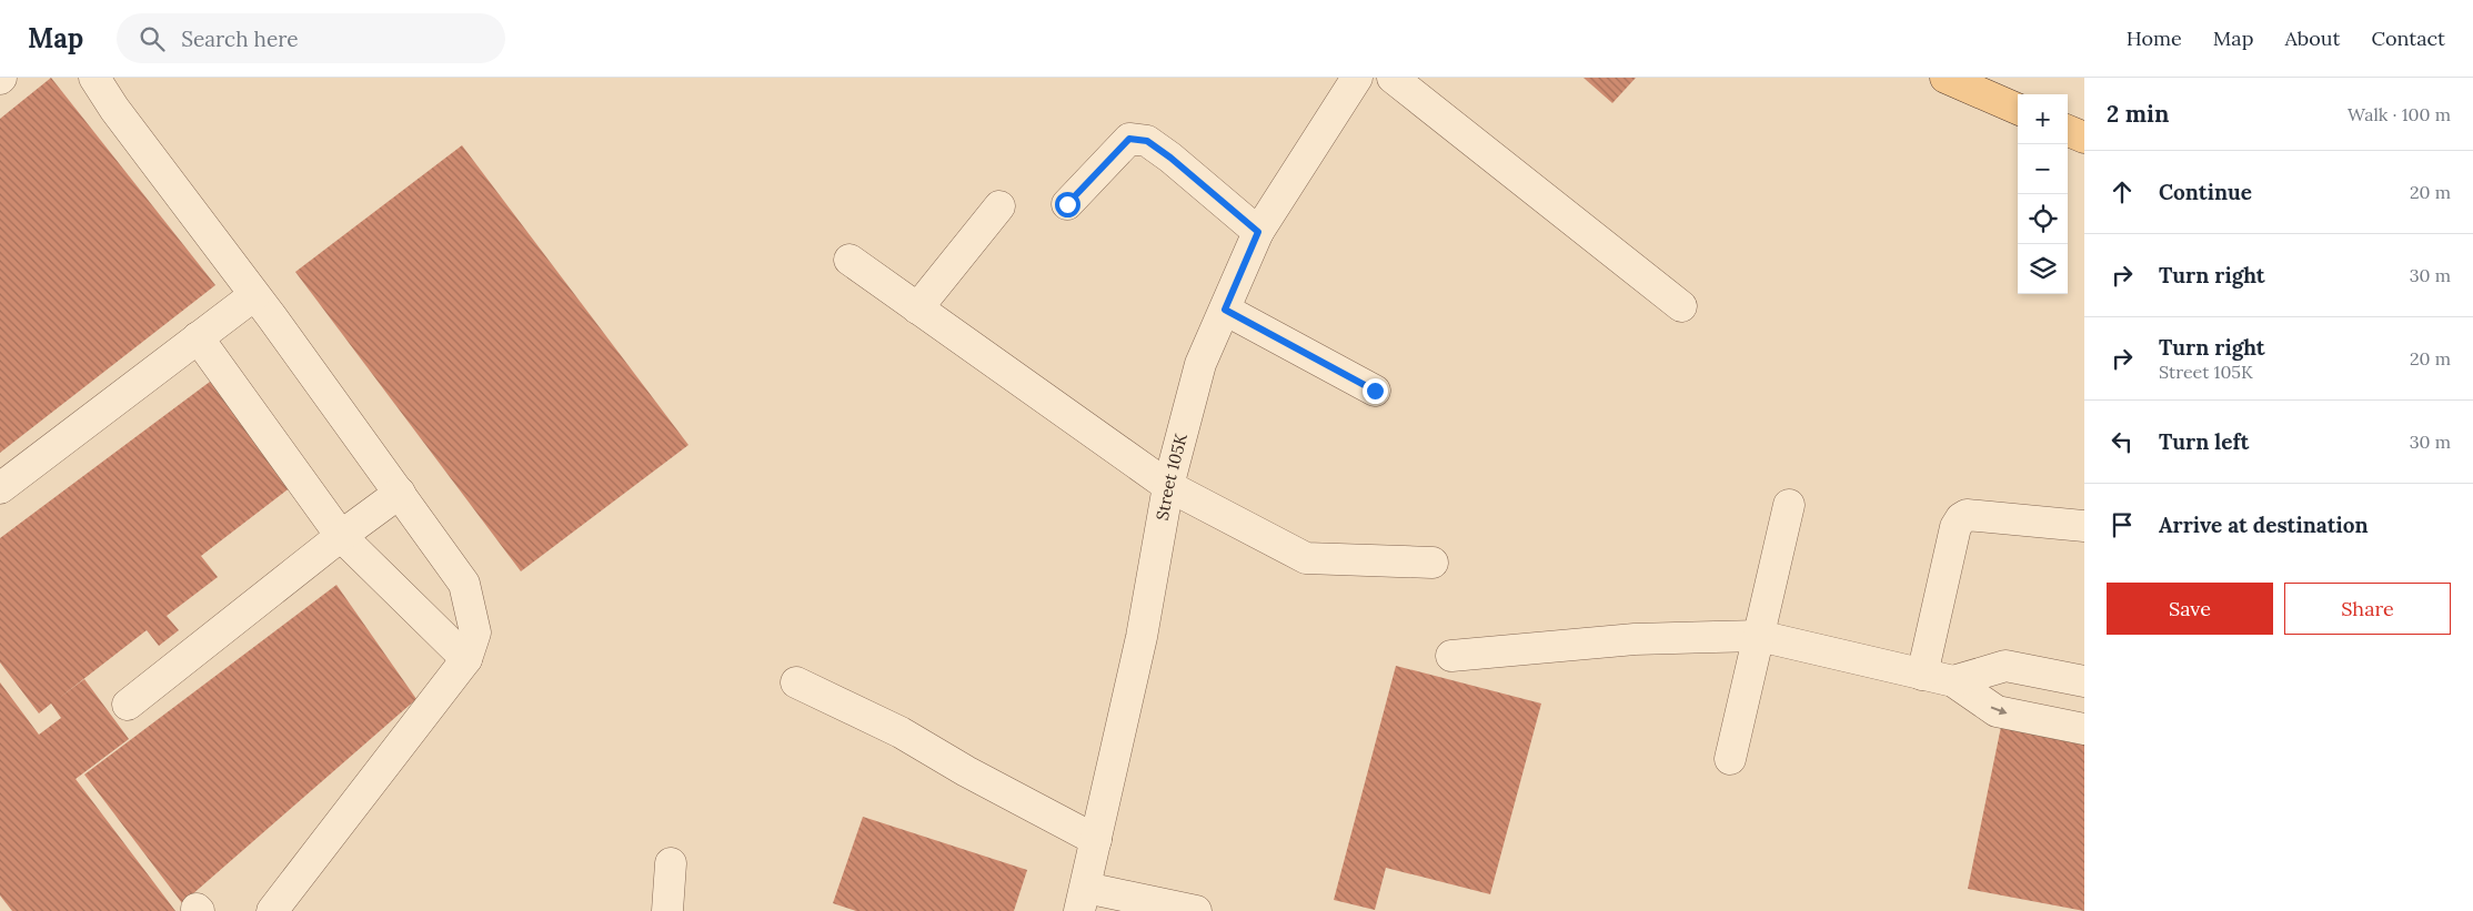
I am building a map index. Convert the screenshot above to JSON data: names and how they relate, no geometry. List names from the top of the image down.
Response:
{
  "streets": {
    "street": ["Street 105K"]
  },
  "page": {
    "header": "Map",
    "search": "Search here",
    "nav": [
      "Home",
      "Map",
      "About",
      "Contact"
    ],
    "heading": ["2 min", "Walk · 100 m"],
    "map_buttons": ["+", "−"],
    "list": [
      ["Continue", "20 m"],
      ["Turn right", "30 m"],
      ["Turn right", "Street 105K", "20 m"],
      ["Turn left", "30 m"],
      "Arrive at destination"
    ],
    "buttons": ["Save", "Share"]
  }
}
